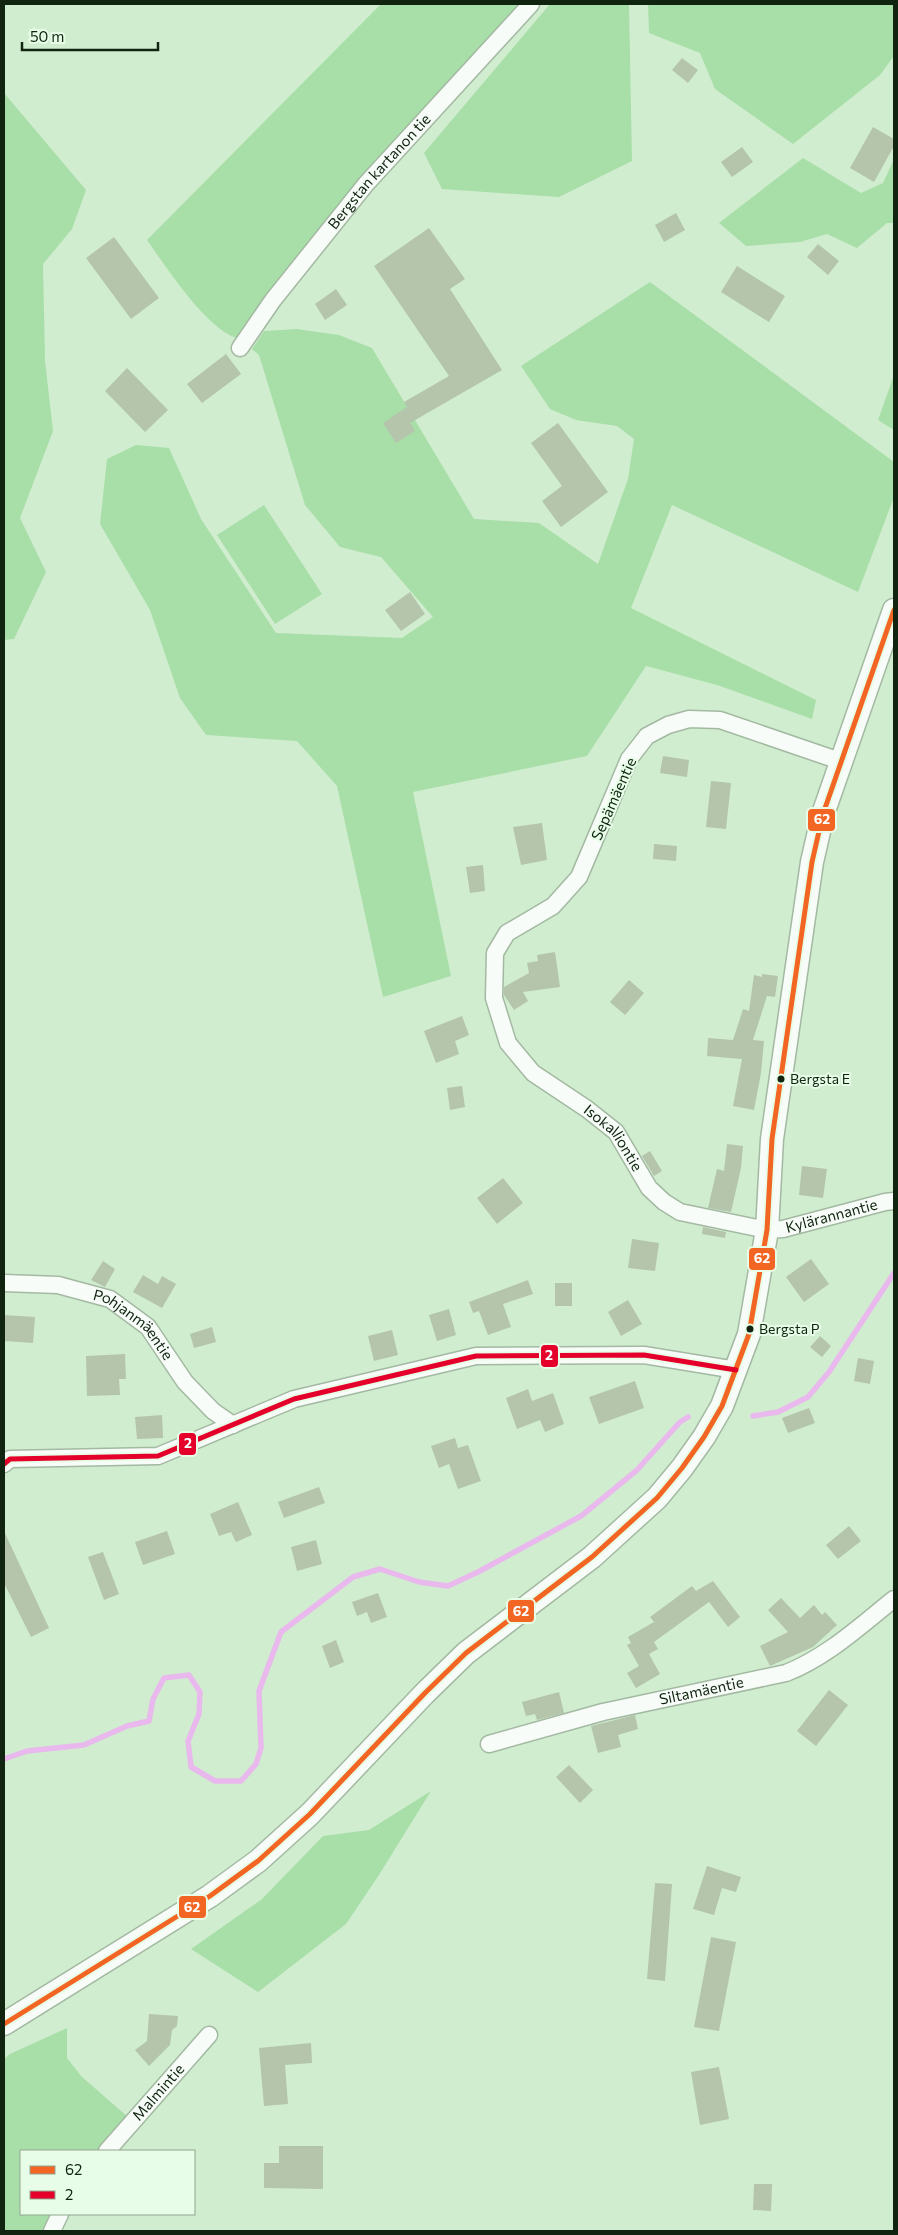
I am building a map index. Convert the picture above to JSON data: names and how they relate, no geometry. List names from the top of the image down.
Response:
{
  "streets": {
    "street": [
      "Bergstan kartanon tie",
      "Sepämäentie",
      "Isokalliontie",
      "Kylärannantie",
      "Pohjanmäentie",
      "Siltamäentie",
      "Malmintie"
    ]
  },
  "crossings": [
    ["Sepämäentie", "Isokalliontie"],
    ["Isokalliontie", "Kylärannantie"]
  ],
  "places": ["Bergsta E", "Bergsta P"],
  "lines": ["transit line 62", "transit line 2"],
  "legend": ["62", "2"],
  "scale_bar": "50 m"
}
